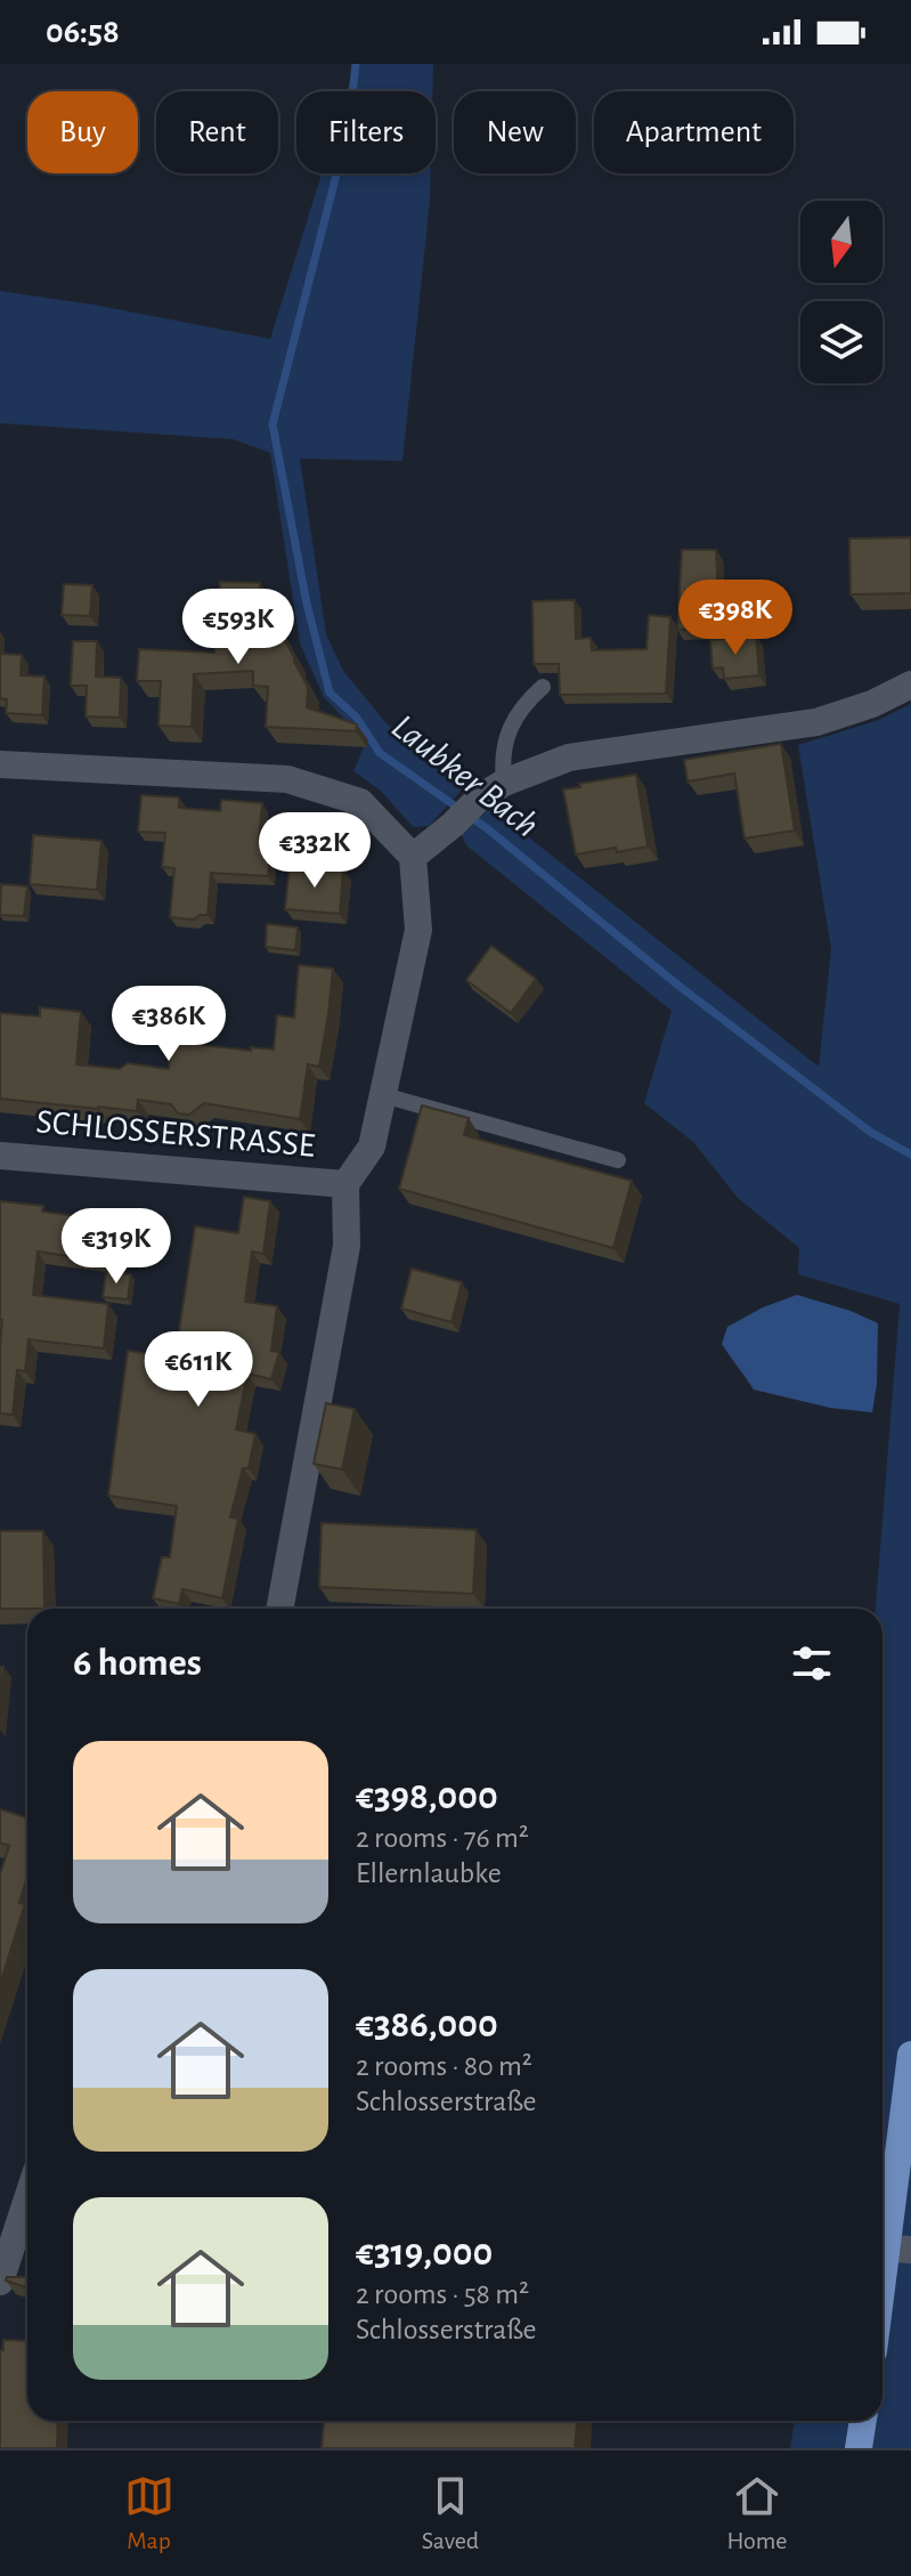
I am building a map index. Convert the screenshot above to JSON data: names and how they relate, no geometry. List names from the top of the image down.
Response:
{
  "streets": {
    "street": ["SCHLOSSERSTRASSE"]
  },
  "water": ["Laubker Bach"],
  "north": "bottom",
  "page": {
    "status": "06:58",
    "chip": [
      "Buy",
      "Rent",
      "Filters",
      "New",
      "Apartment"
    ],
    "price": [
      "€398K",
      "€593K",
      "€332K",
      "€386K",
      "€319K",
      "€611K"
    ],
    "heading": "6 homes",
    "list": [
      {
        "name": "€398,000",
        "note": "2 rooms · 76 m² · Ellernlaubke"
      },
      {
        "name": "€386,000",
        "note": "2 rooms · 80 m² · Schlosserstraße"
      },
      {
        "name": "€319,000",
        "note": "2 rooms · 58 m² · Schlosserstraße"
      }
    ],
    "tabs": ["Map", "Saved", "Home"]
  }
}
